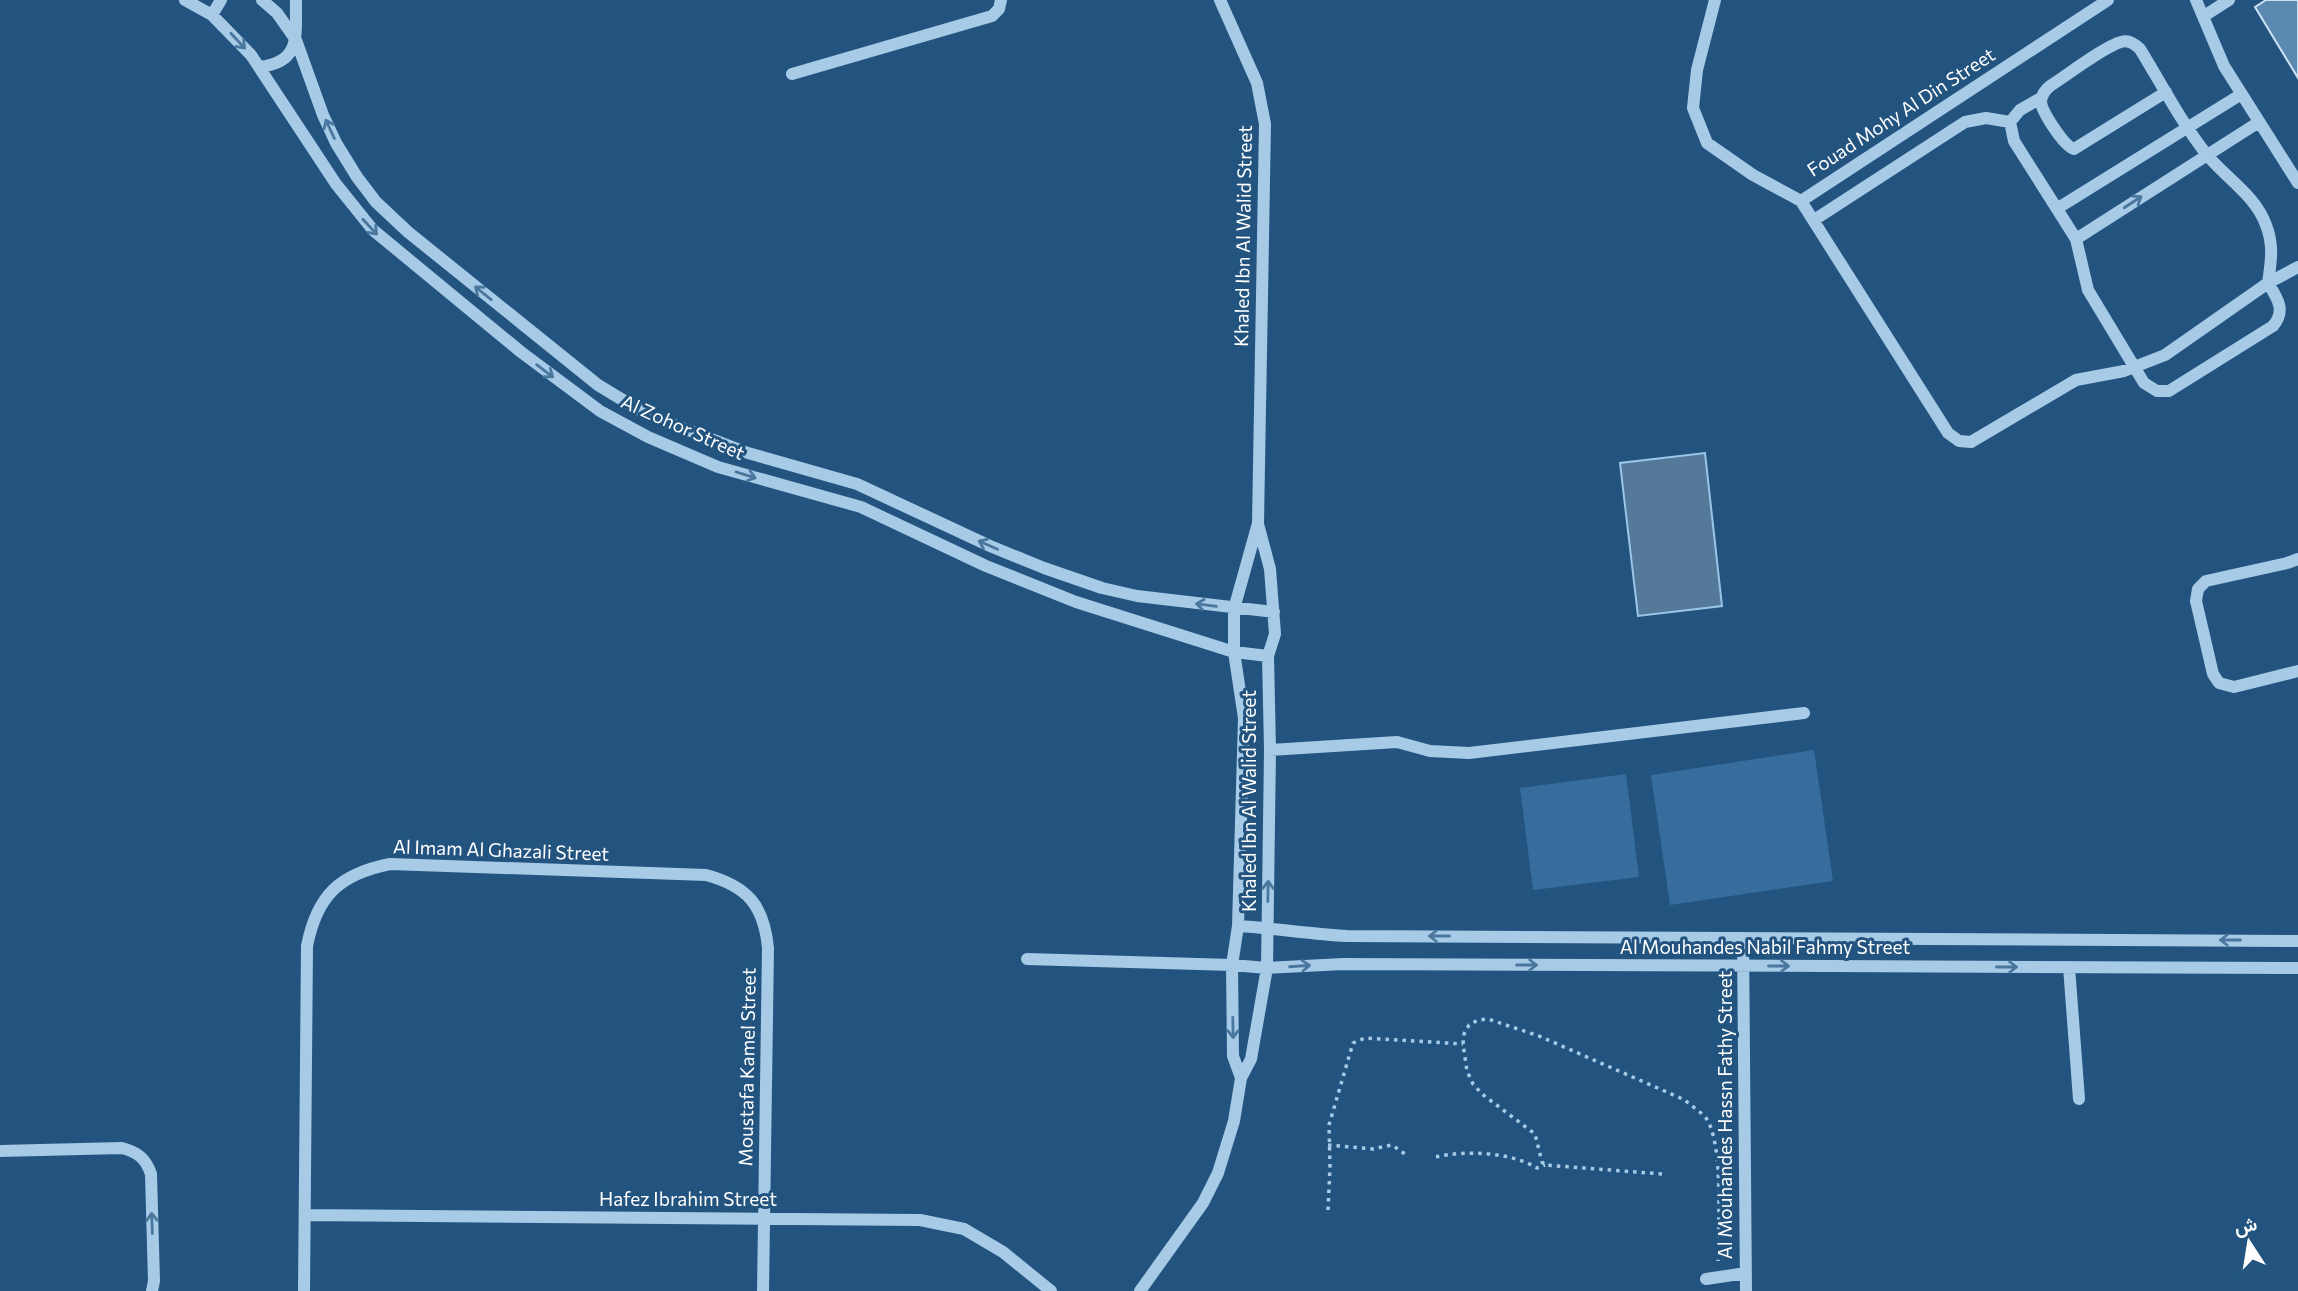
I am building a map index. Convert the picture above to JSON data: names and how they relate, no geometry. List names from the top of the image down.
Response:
{
  "streets": {
    "street": [
      "Fouad Mohy Al Din Street",
      "Khaled Ibn Al Walid Street",
      "Al Zohor Street",
      "Al Imam Al Ghazali Street",
      "Al Mouhandes Nabil Fahmy Street",
      "Moustafa Kamel Street",
      "Al Mouhandes Hassn Fathy Street",
      "Hafez Ibrahim Street"
    ]
  },
  "crossings": [
    ["Khaled Ibn Al Walid Street", "Al Zohor Street"],
    ["Khaled Ibn Al Walid Street", "Al Mouhandes Nabil Fahmy Street"],
    ["Al Imam Al Ghazali Street", "Moustafa Kamel Street"],
    ["Al Imam Al Ghazali Street", "Hafez Ibrahim Street"],
    ["Al Mouhandes Nabil Fahmy Street", "Al Mouhandes Hassn Fathy Street"],
    ["Moustafa Kamel Street", "Hafez Ibrahim Street"]
  ],
  "north": "top"
}
